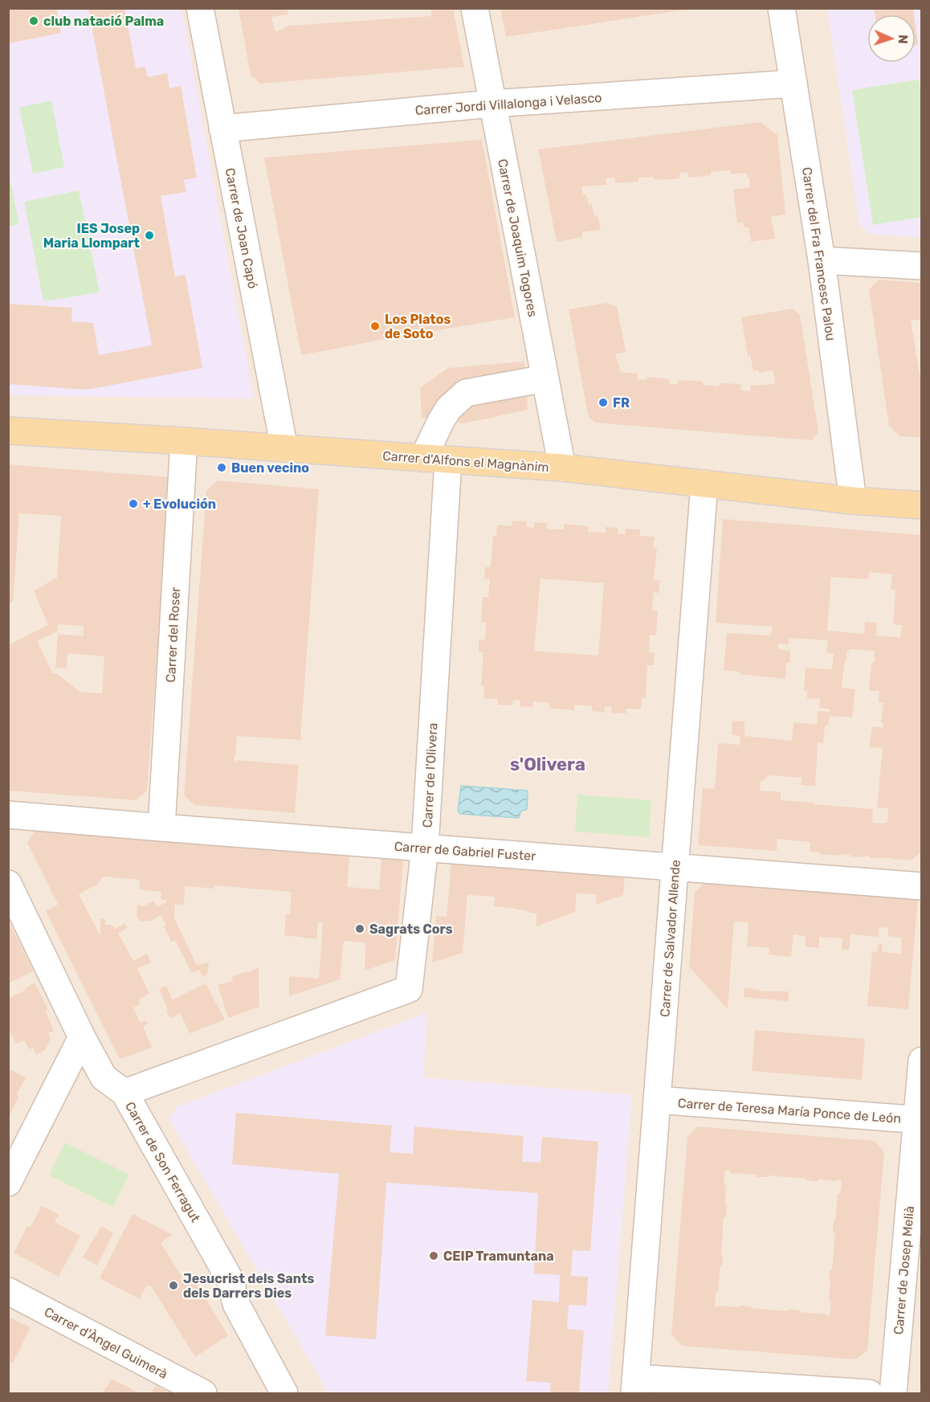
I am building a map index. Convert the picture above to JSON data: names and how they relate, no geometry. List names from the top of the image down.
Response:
{
  "streets": {
    "main road": ["Carrer d'Alfons el Magnànim"],
    "street": [
      "Carrer Jordi Villalonga i Velasco",
      "Carrer de Joan Capó",
      "Carrer de Joaquim Togores",
      "Carrer del Fra Francesc Palou",
      "Carrer del Roser",
      "Carrer de l'Olivera",
      "Carrer de Gabriel Fuster",
      "Carrer de Salvador Allende",
      "Carrer de Teresa María Ponce de León",
      "Carrer de Son Ferragut",
      "Carrer de Josep Melià",
      "Carrer d'Àngel Guimerà"
    ]
  },
  "crossings": [
    ["Carrer Jordi Villalonga i Velasco", "Carrer de Joan Capó"],
    ["Carrer Jordi Villalonga i Velasco", "Carrer de Joaquim Togores"],
    ["Carrer Jordi Villalonga i Velasco", "Carrer del Fra Francesc Palou"],
    ["Carrer de Joan Capó", "Carrer d'Alfons el Magnànim"],
    ["Carrer de Joaquim Togores", "Carrer d'Alfons el Magnànim"],
    ["Carrer del Fra Francesc Palou", "Carrer d'Alfons el Magnànim"],
    ["Carrer d'Alfons el Magnànim", "Carrer del Roser"],
    ["Carrer d'Alfons el Magnànim", "Carrer de l'Olivera"],
    ["Carrer d'Alfons el Magnànim", "Carrer de Salvador Allende"],
    ["Carrer del Roser", "Carrer de Gabriel Fuster"],
    ["Carrer de l'Olivera", "Carrer de Gabriel Fuster"],
    ["Carrer de l'Olivera", "Carrer de Son Ferragut"],
    ["Carrer de Gabriel Fuster", "Carrer de Salvador Allende"],
    ["Carrer de Salvador Allende", "Carrer de Teresa María Ponce de León"],
    ["Carrer de Teresa María Ponce de León", "Carrer de Josep Melià"]
  ],
  "districts": ["s'Olivera"],
  "places": [
    "club natació Palma",
    "IES Josep Maria Llompart",
    "Los Platos de Soto",
    "FR",
    "Buen vecino",
    "+ Evolución",
    "Sagrats Cors",
    "CEIP Tramuntana",
    "Jesucrist dels Sants dels Darrers Dies"
  ],
  "north": "right"
}
